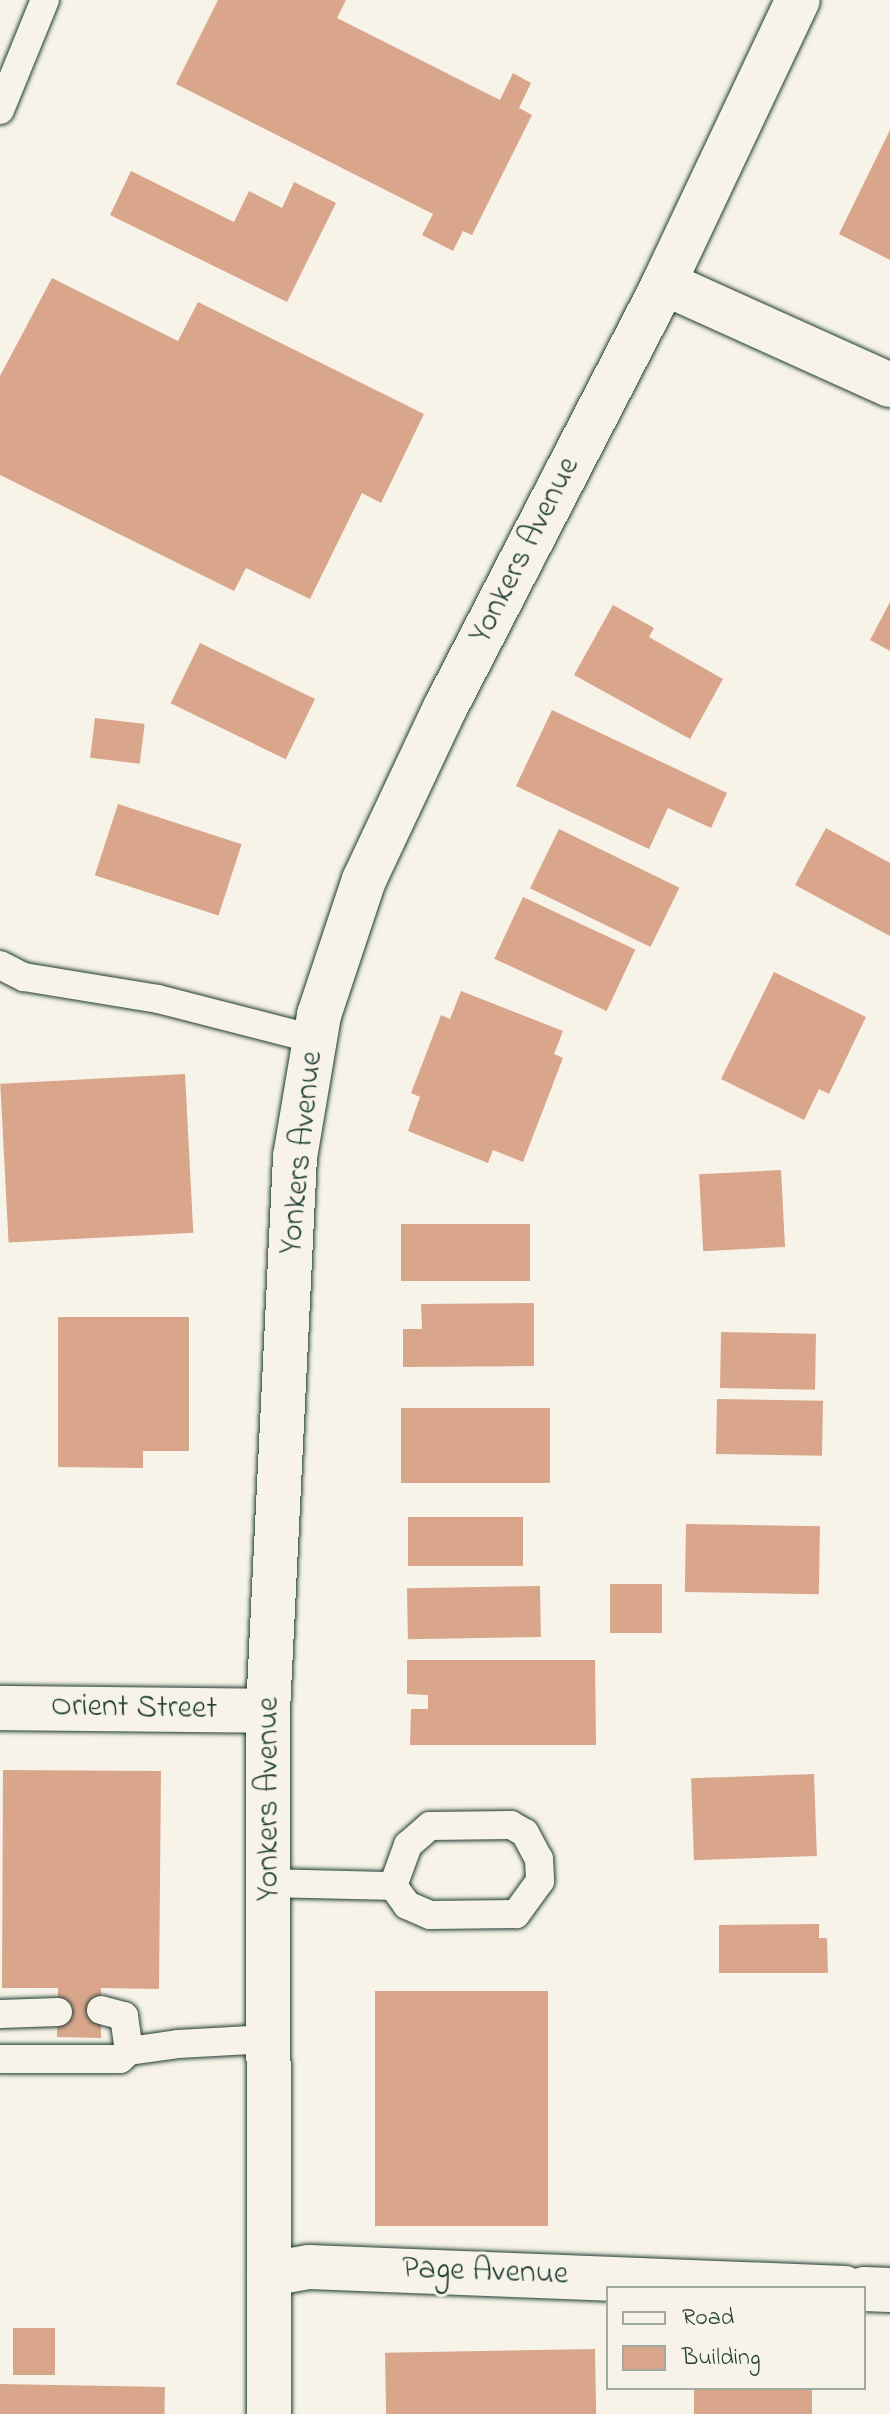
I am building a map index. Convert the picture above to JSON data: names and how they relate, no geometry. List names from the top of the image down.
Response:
{
  "streets": {
    "main road": ["Yonkers Avenue", "Orient Street", "Page Avenue"]
  },
  "crossings": [
    ["Yonkers Avenue", "Orient Street"],
    ["Yonkers Avenue", "Page Avenue"]
  ],
  "legend": ["Road", "Building"]
}
